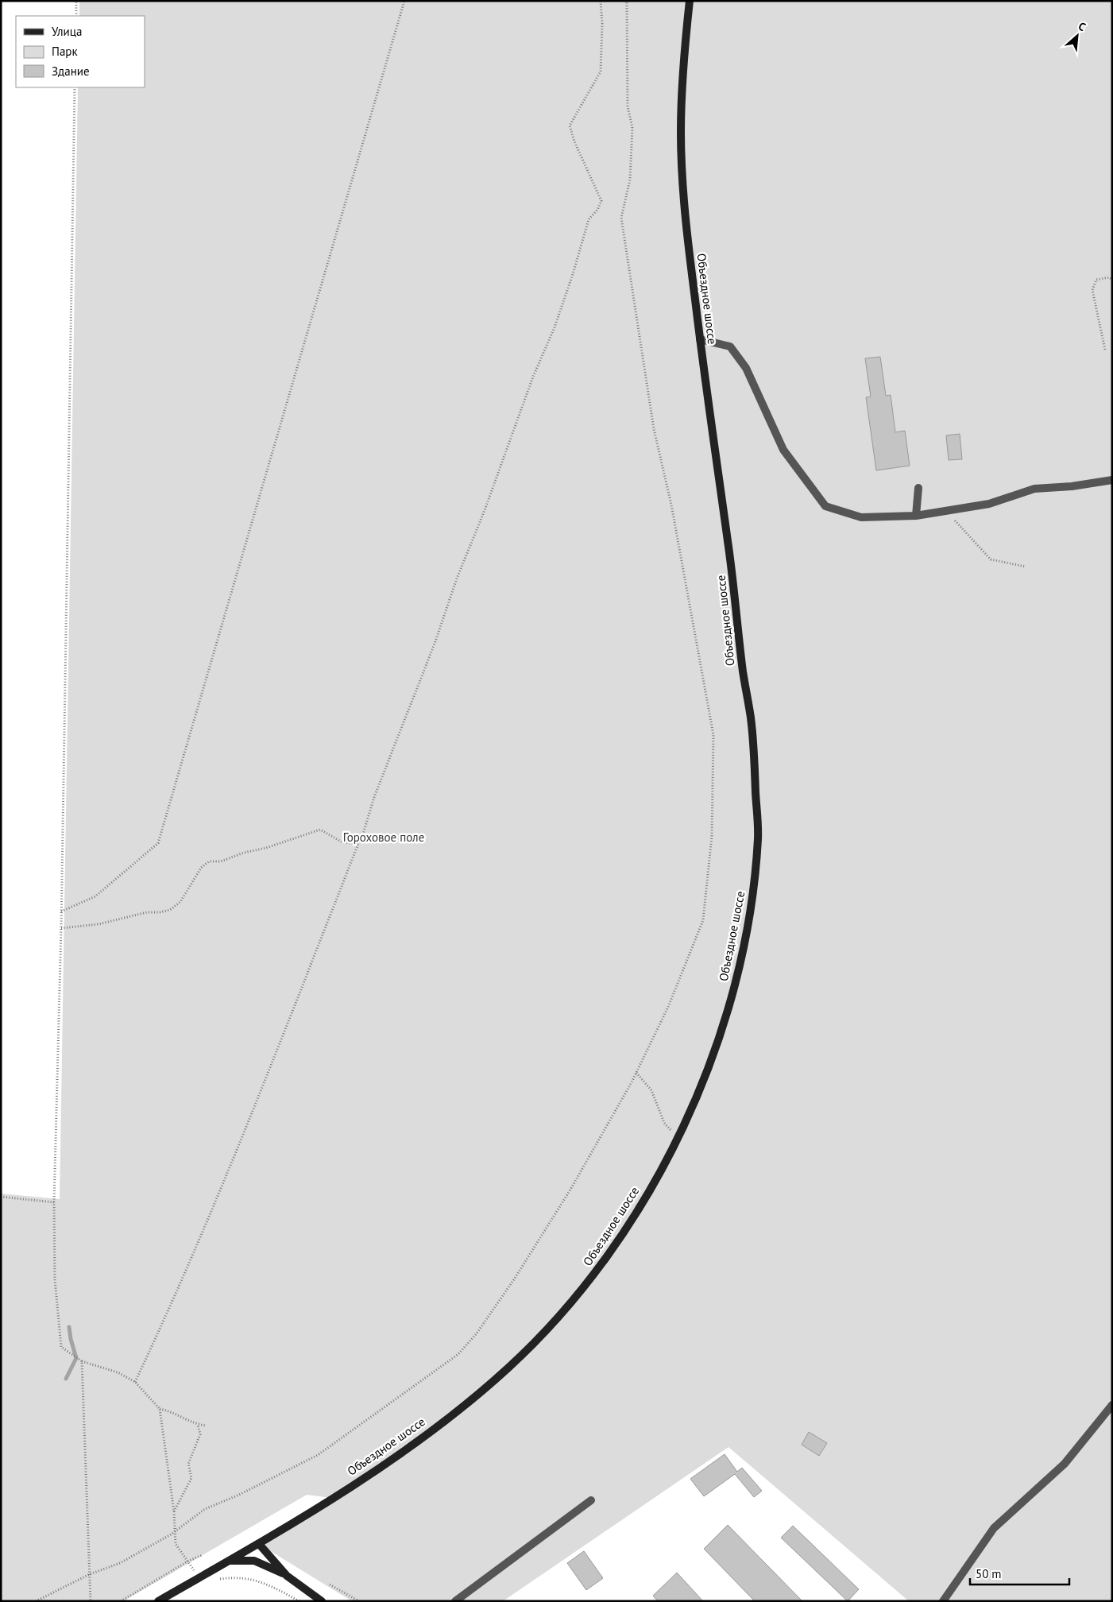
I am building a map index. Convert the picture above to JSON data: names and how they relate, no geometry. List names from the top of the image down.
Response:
{
  "streets": {
    "street": ["Объездное шоссе"]
  },
  "parks": ["Гороховое поле"],
  "legend": ["Улица", "Парк", "Здание"],
  "scale_bar": "50 m",
  "north": "top right"
}
